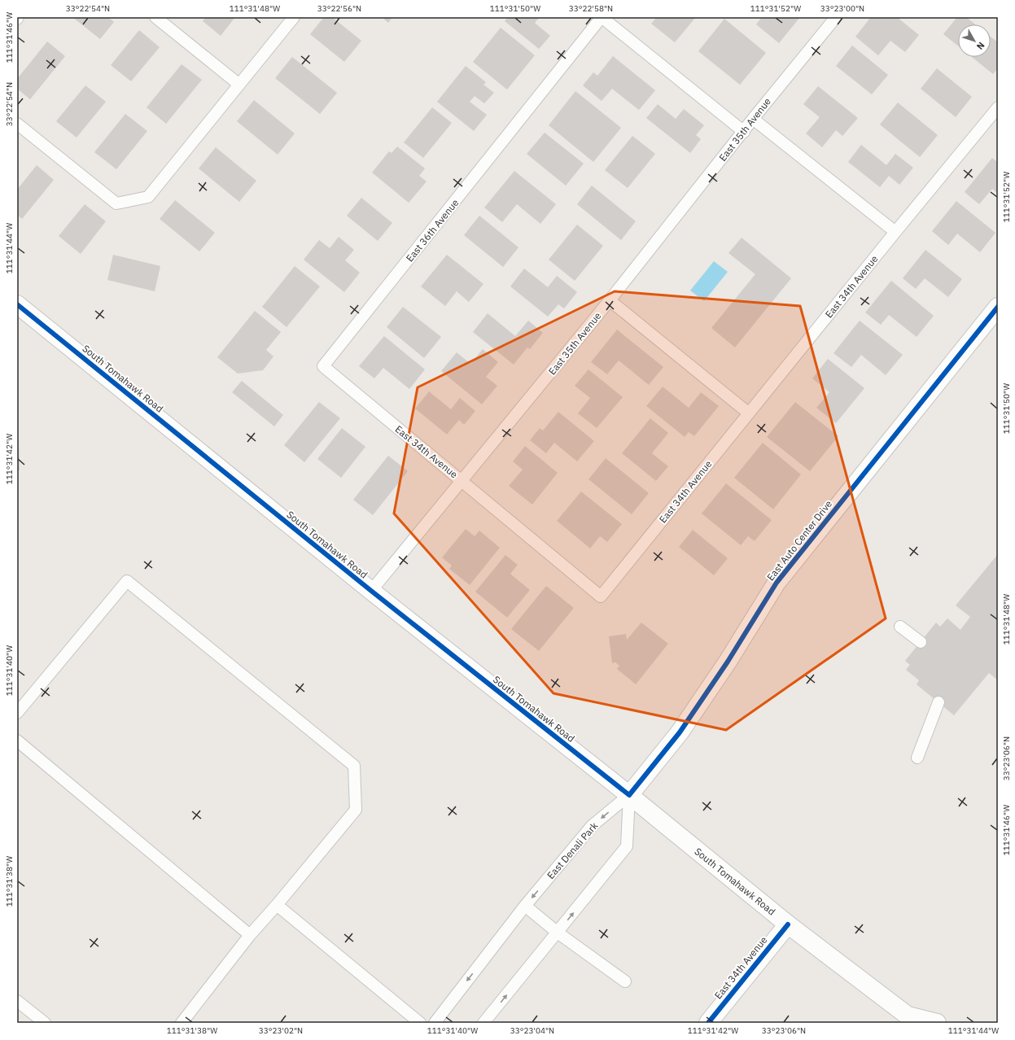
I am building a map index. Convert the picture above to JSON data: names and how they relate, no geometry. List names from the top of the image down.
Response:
{
  "streets": {
    "main road": ["East 34th Avenue", "South Tomahawk Road", "East Auto Center Drive"],
    "lane": ["East 35th Avenue", "East 36th Avenue", "East Denali Park"]
  },
  "crossings": [
    ["East 35th Avenue", "East 34th Avenue"],
    ["East 35th Avenue", "South Tomahawk Road"],
    ["East 36th Avenue", "East 34th Avenue"],
    ["East 34th Avenue", "South Tomahawk Road"],
    ["South Tomahawk Road", "East Auto Center Drive"],
    ["South Tomahawk Road", "East Denali Park"],
    ["East Auto Center Drive", "East Denali Park"]
  ],
  "north": "bottom right",
  "coordinates": [
    "33°22'54\"N",
    "111°31'48\"W",
    "33°22'56\"N",
    "111°31'50\"W",
    "33°22'58\"N",
    "111°31'52\"W",
    "33°23'00\"N",
    "111°31'46\"W",
    "111°31'44\"W",
    "111°31'42\"W",
    "111°31'40\"W",
    "33°23'06\"N",
    "111°31'38\"W",
    "33°23'02\"N",
    "33°23'04\"N"
  ]
}
